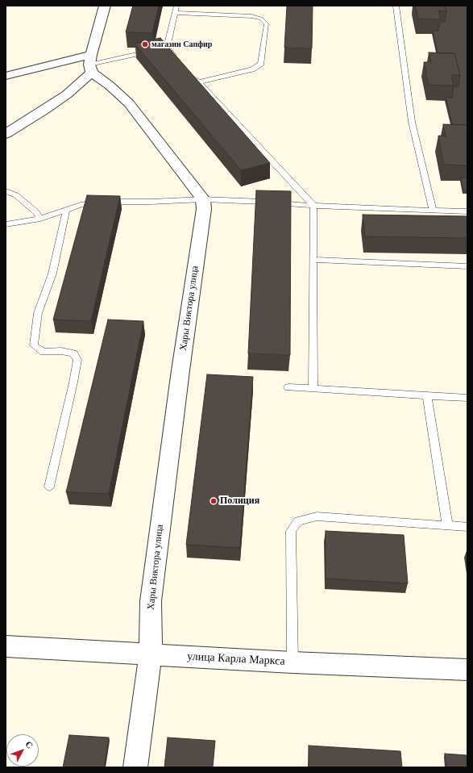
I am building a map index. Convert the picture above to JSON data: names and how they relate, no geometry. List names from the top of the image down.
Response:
{
  "streets": {
    "street": ["Хары Виктора улица", "улица Карла Маркса"]
  },
  "crossings": [
    ["Хары Виктора улица", "улица Карла Маркса"]
  ],
  "places": ["магазин Сапфир", "Полиция"],
  "north": "top right"
}
